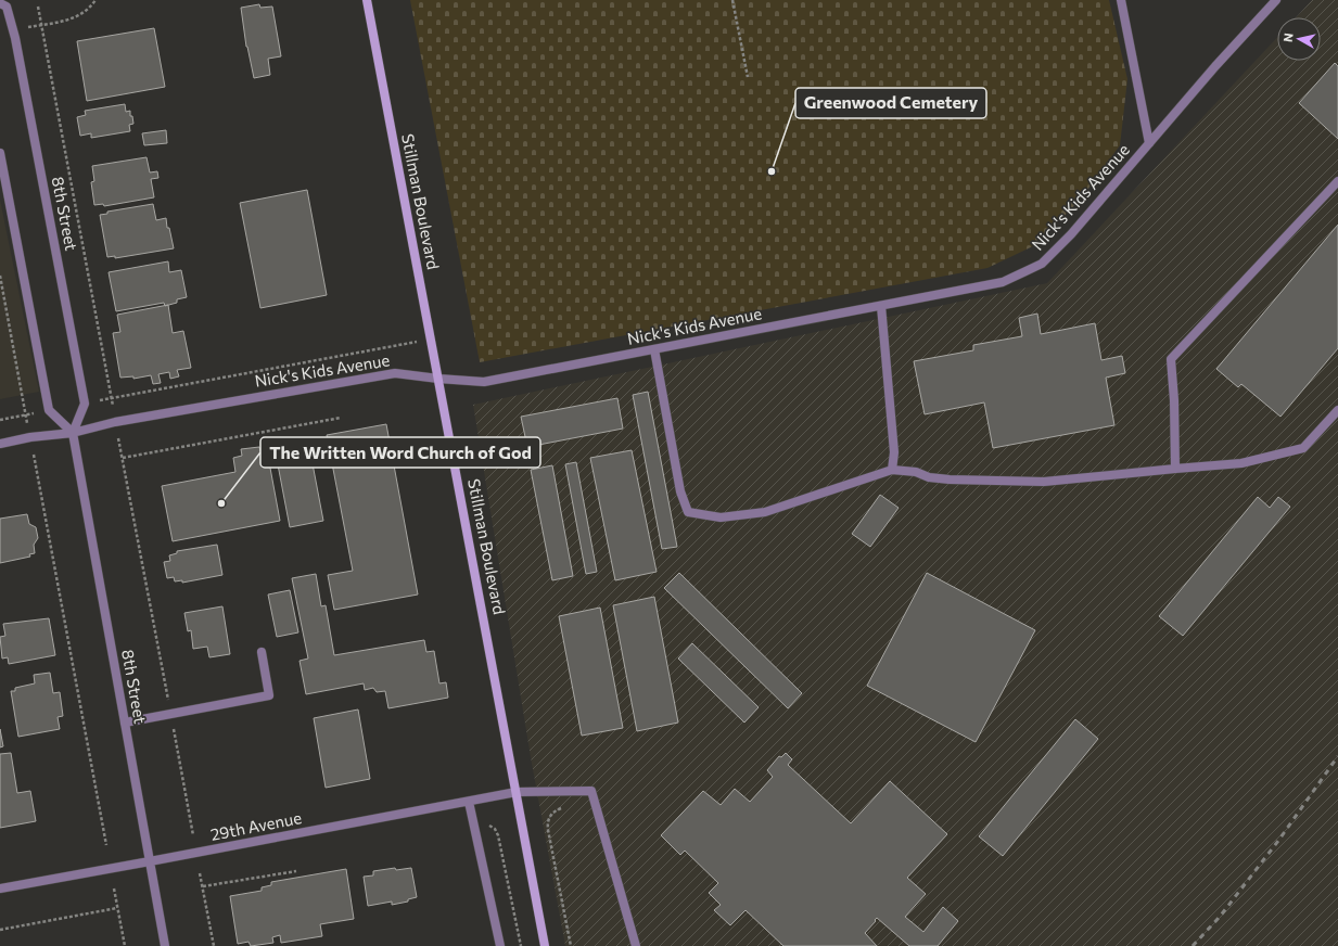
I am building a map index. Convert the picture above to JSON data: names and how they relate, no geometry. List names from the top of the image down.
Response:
{
  "streets": {
    "main road": ["Stillman Boulevard"],
    "street": ["Nick's Kids Avenue", "8th Street", "29th Avenue"]
  },
  "crossings": [
    ["Nick's Kids Avenue", "Stillman Boulevard"],
    ["Nick's Kids Avenue", "8th Street"],
    ["Stillman Boulevard", "29th Avenue"],
    ["8th Street", "29th Avenue"]
  ],
  "places": ["Greenwood Cemetery", "The Written Word Church of God"],
  "north": "left"
}
